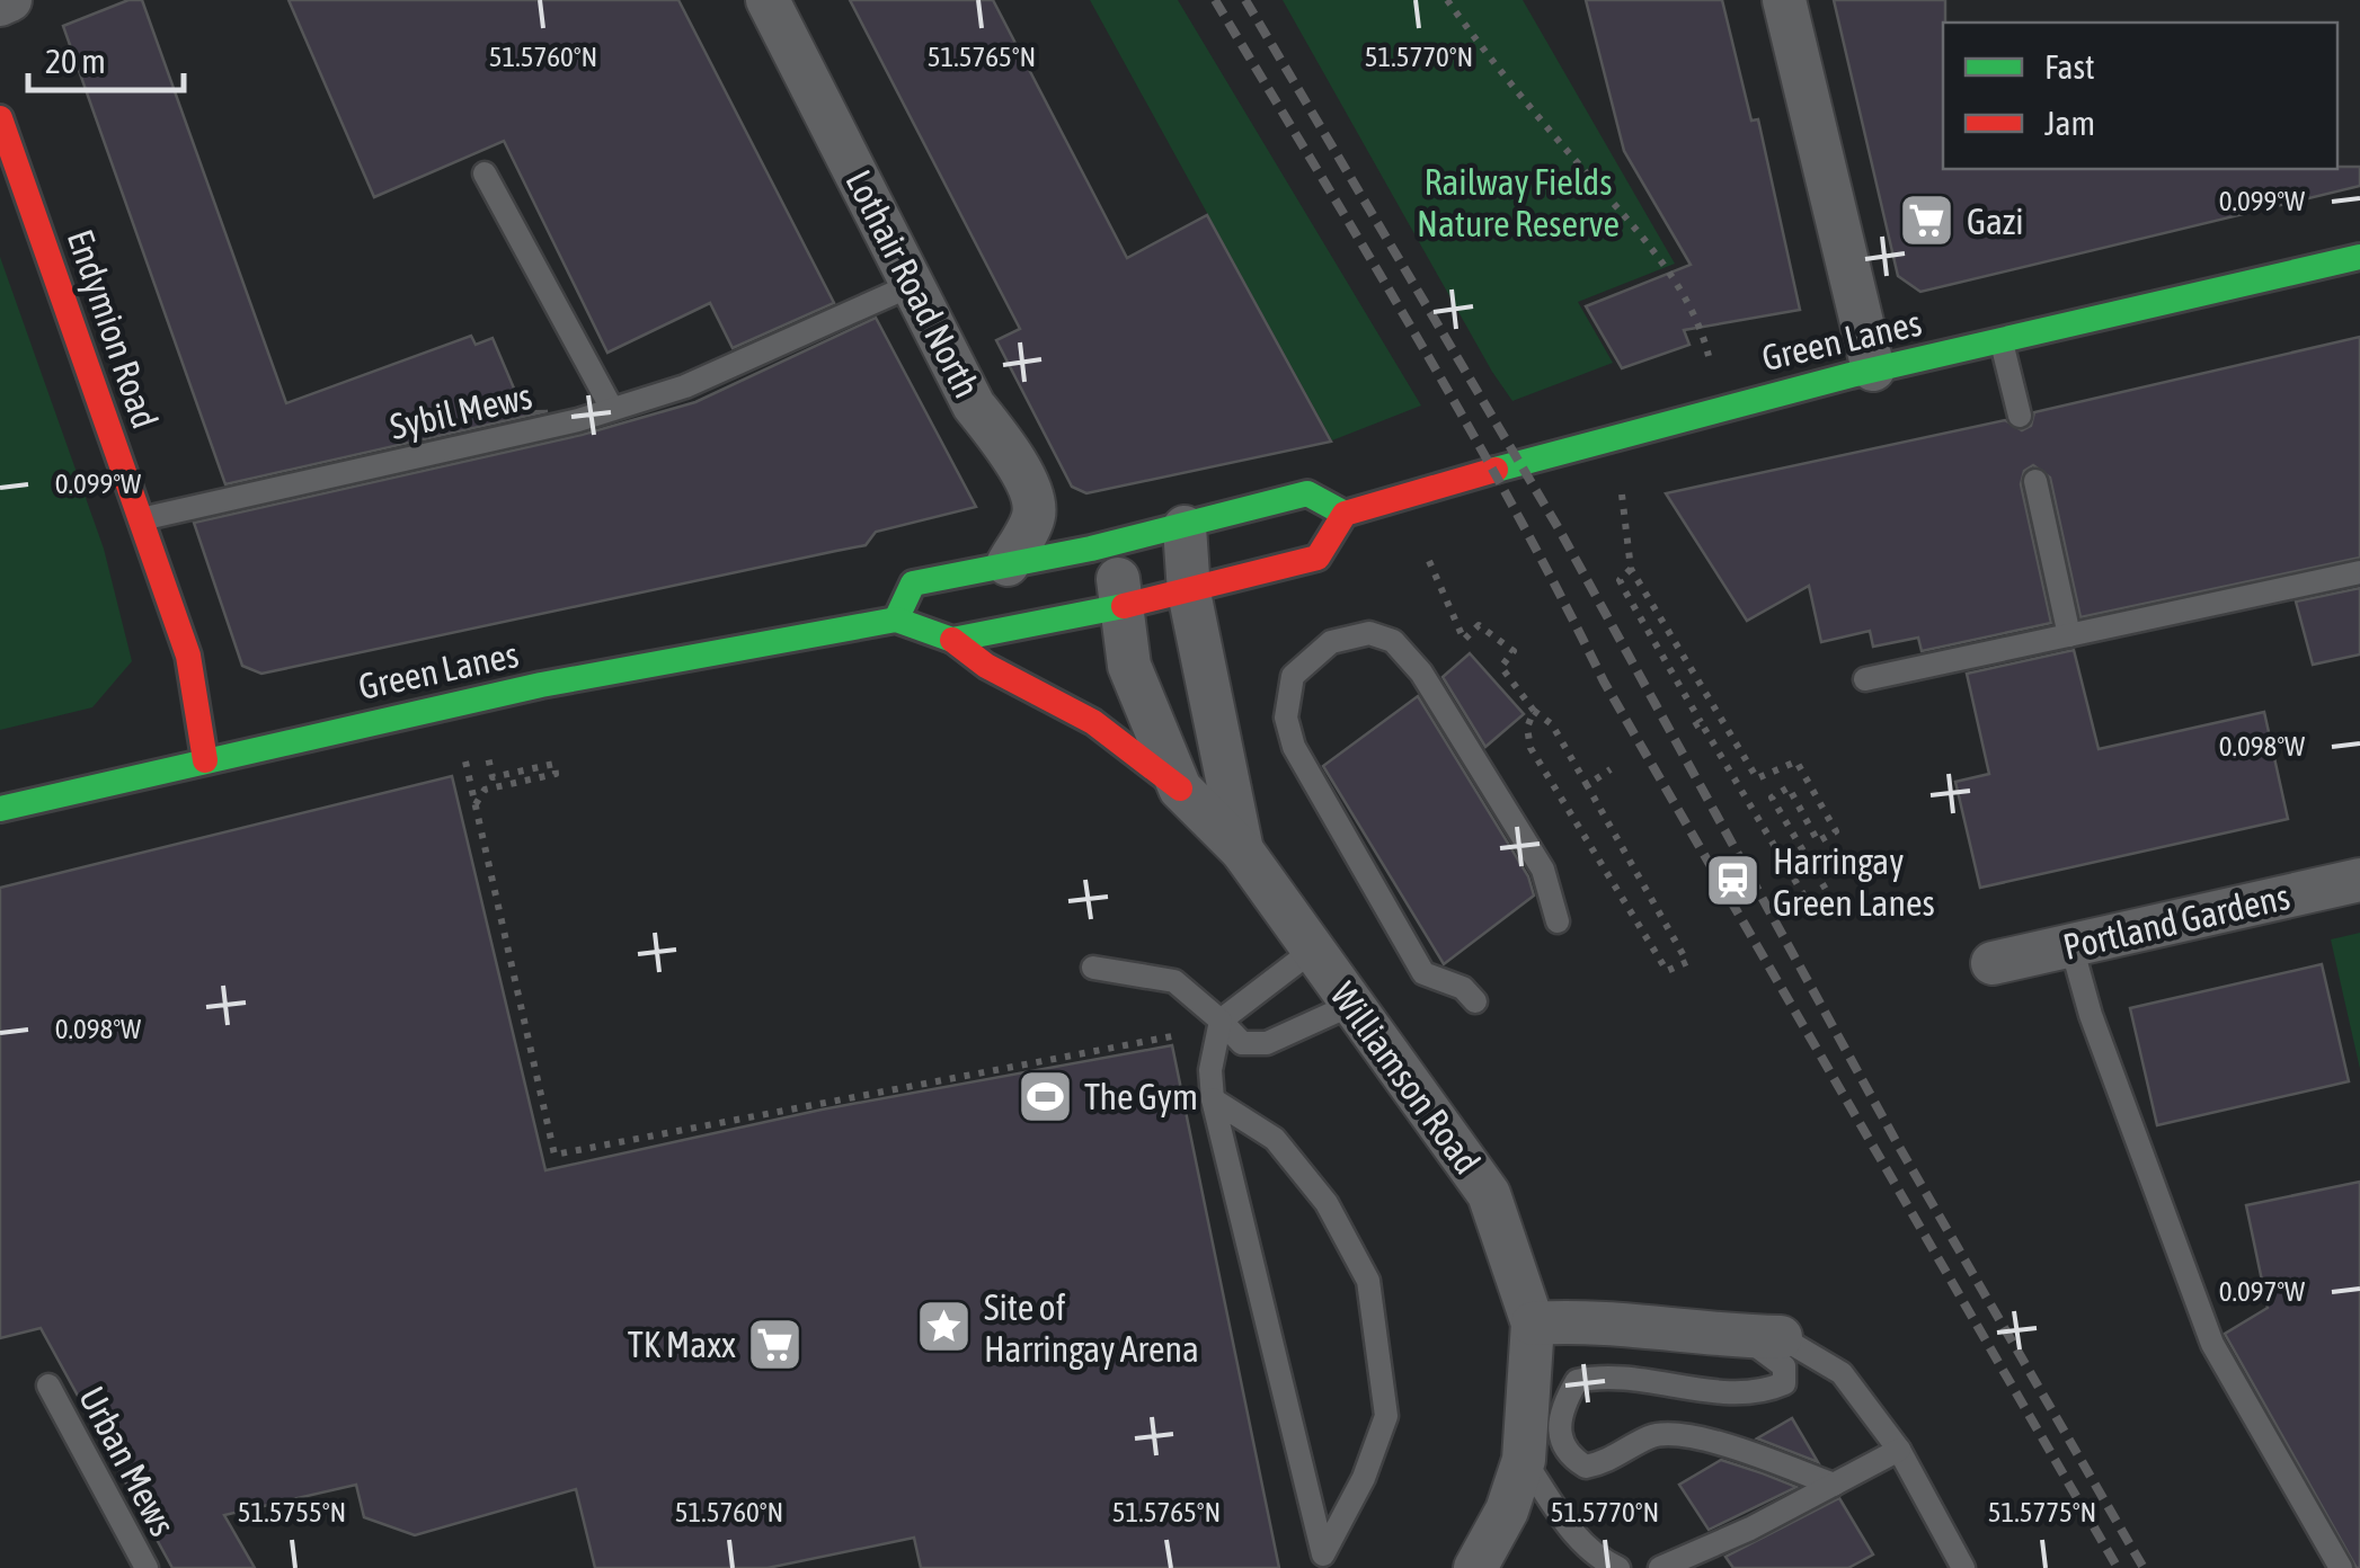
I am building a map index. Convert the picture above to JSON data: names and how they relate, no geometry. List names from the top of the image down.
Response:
{
  "streets": {
    "main road": ["Endymion Road", "Green Lanes"],
    "street": ["Lothair Road North", "Portland Gardens", "Williamson Road"],
    "lane": ["Sybil Mews", "Urban Mews"]
  },
  "crossings": [
    ["Lothair Road North", "Sybil Mews"],
    ["Endymion Road", "Green Lanes"],
    ["Endymion Road", "Sybil Mews"]
  ],
  "parks": ["Railway Fields Nature Reserve"],
  "places": {
    "supermarket": ["Gazi", "TK Maxx"],
    "station": ["Harringay Green Lanes"],
    "sports": ["The Gym"],
    "place": ["Site of Harringay Arena"]
  },
  "legend": ["Fast", "Jam"],
  "scale_bar": "20 m",
  "coordinates": [
    "51.5760°N",
    "51.5765°N",
    "51.5770°N",
    "0.099°W",
    "0.098°W",
    "0.097°W",
    "51.5755°N",
    "51.5775°N"
  ]
}
